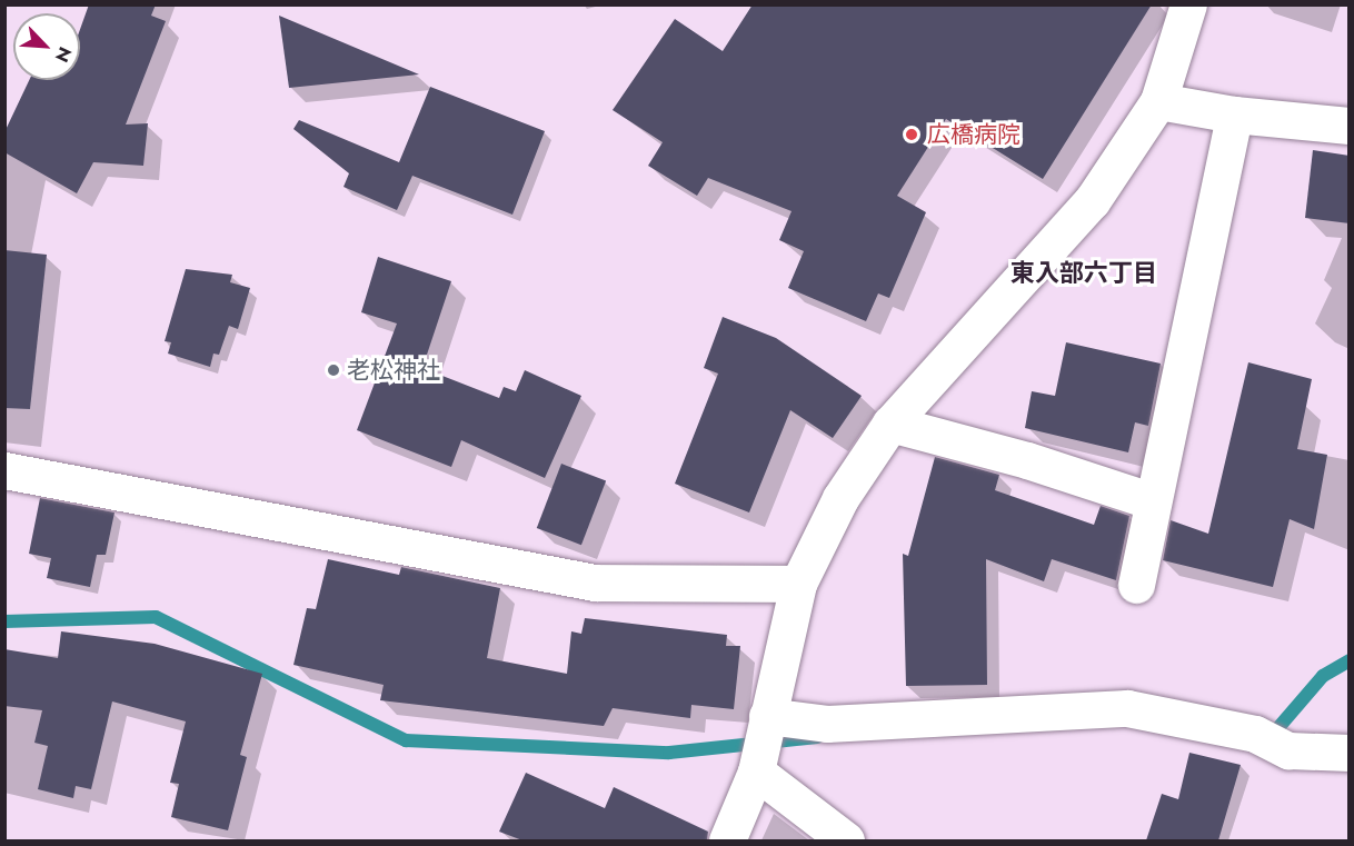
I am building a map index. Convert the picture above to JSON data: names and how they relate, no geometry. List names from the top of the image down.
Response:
{
  "districts": ["東入部六丁目"],
  "places": ["広橋病院", "老松神社"],
  "north": "bottom right"
}
